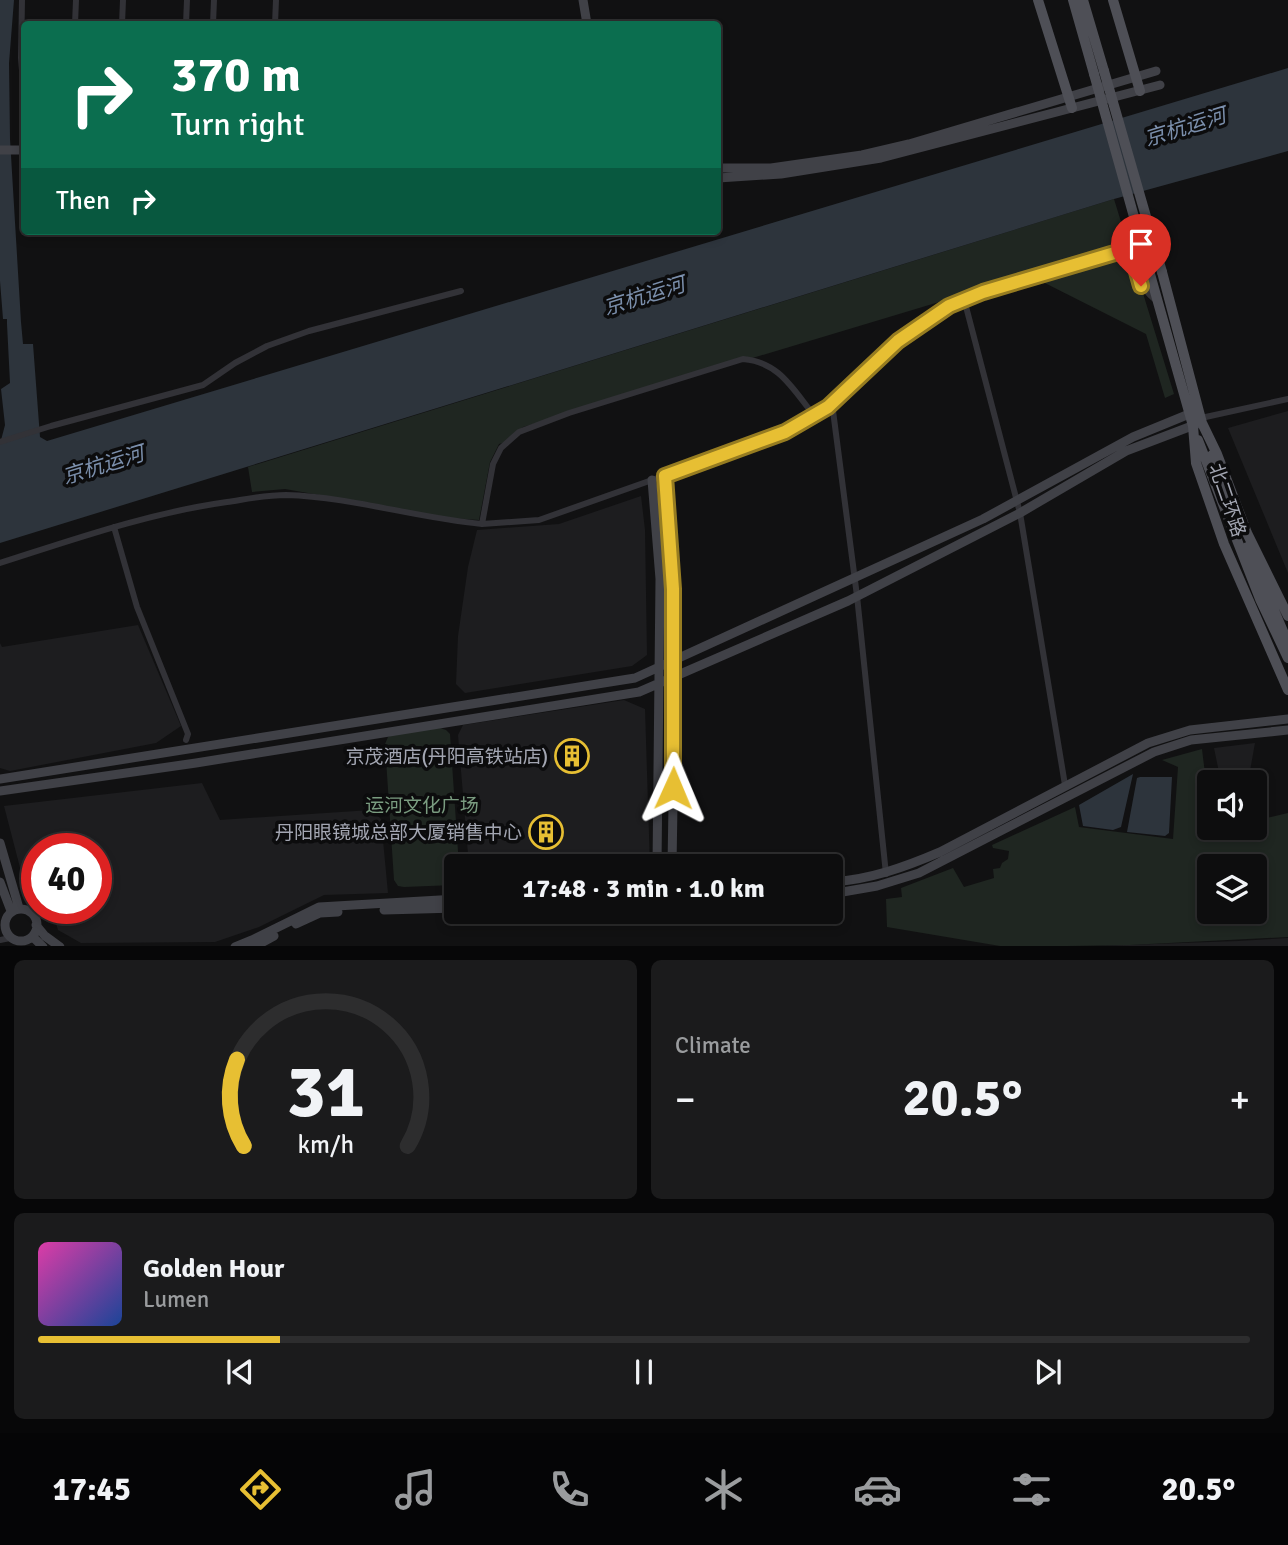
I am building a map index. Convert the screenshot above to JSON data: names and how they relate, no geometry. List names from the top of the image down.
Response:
{
  "streets": {
    "main road": ["北二环路"]
  },
  "water": ["京杭运河"],
  "parks": ["运河文化广场"],
  "places": {
    "building": ["京茂酒店(丹阳高铁站店)", "丹阳眼镜城总部大厦销售中心"]
  },
  "page": {
    "turn": ["370 m", "Turn right"],
    "then": "Then",
    "limit": "40",
    "trip": "17:48 · 3 min · 1.0 km",
    "tile": "Climate",
    "heat": ["−", "20.5°", "+"],
    "song": ["Golden Hour", "Lumen"],
    "tabs": ["17:45", "20.5°"],
    "gauge": ["31", "km/h"]
  }
}
